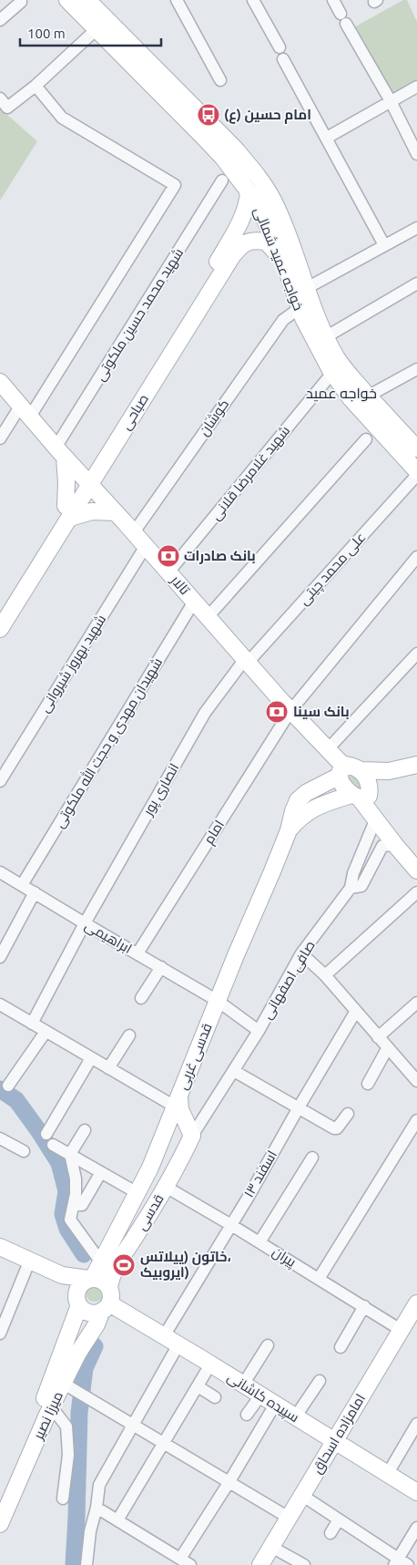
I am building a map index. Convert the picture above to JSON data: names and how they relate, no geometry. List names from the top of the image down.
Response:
{
  "streets": {
    "street": [
      "خواجه عمید شمالی",
      "شهید محمد حسین ملکوتی",
      "صباحی",
      "کوشان",
      "شهید غلامرضا قلانی",
      "علی محمد چیتی",
      "تالار",
      "شهید بهروز شیروانی",
      "شهیدان مهدی و حجت الله ملکوتی",
      "انصاری پور",
      "امام",
      "ابراهیمی",
      "صافی اصفهانی",
      "قدسی غربی",
      "اسفند ۱۳",
      "قدسی",
      "پیران",
      "سپیده کاشانی",
      "میرزا نصیر",
      "امامزاده اسحاق"
    ]
  },
  "crossings": [
    ["خواجه عمید شمالی", "صباحی"],
    ["خواجه عمید شمالی", "کوشان"],
    ["خواجه عمید شمالی", "شهید غلامرضا قلانی"],
    ["خواجه عمید شمالی", "علی محمد چیتی"],
    ["شهید محمد حسین ملکوتی", "تالار"],
    ["صباحی", "تالار"],
    ["کوشان", "تالار"],
    ["شهید غلامرضا قلانی", "تالار"],
    ["علی محمد چیتی", "تالار"],
    ["علی محمد چیتی", "انصاری پور"],
    ["تالار", "شهید بهروز شیروانی"],
    ["تالار", "شهیدان مهدی و حجت الله ملکوتی"],
    ["تالار", "انصاری پور"],
    ["تالار", "امام"],
    ["تالار", "قدسی غربی"],
    ["شهیدان مهدی و حجت الله ملکوتی", "ابراهیمی"],
    ["انصاری پور", "ابراهیمی"],
    ["امام", "ابراهیمی"],
    ["ابراهیمی", "صافی اصفهانی"],
    ["ابراهیمی", "قدسی غربی"],
    ["صافی اصفهانی", "قدسی"],
    ["قدسی غربی", "قدسی"],
    ["قدسی غربی", "سپیده کاشانی"],
    ["قدسی غربی", "میرزا نصیر"],
    ["اسفند ۱۳", "پیران"],
    ["اسفند ۱۳", "سپیده کاشانی"],
    ["قدسی", "پیران"],
    ["قدسی", "سپیده کاشانی"],
    ["قدسی", "میرزا نصیر"],
    ["پیران", "امامزاده اسحاق"],
    ["سپیده کاشانی", "میرزا نصیر"],
    ["سپیده کاشانی", "امامزاده اسحاق"]
  ],
  "districts": ["خواجه عمید"],
  "places": {
    "bus stop": ["امام حسین (ع)"],
    "bank": ["بانک صادرات", "بانک سینا"],
    "sports": ["خاتون (پیلاتس، ایروبیک)"]
  },
  "scale_bar": "100 m"
}
